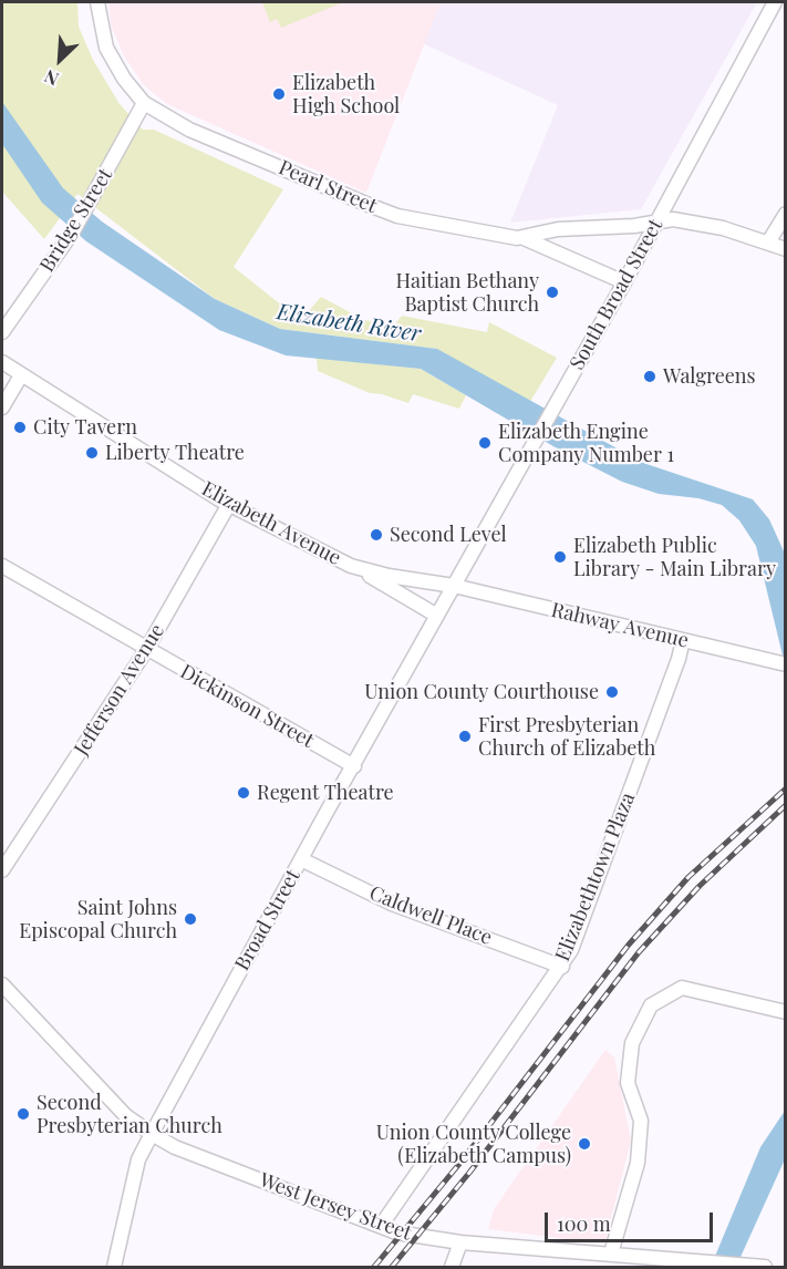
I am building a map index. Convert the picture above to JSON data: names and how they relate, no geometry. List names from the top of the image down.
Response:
{
  "streets": {
    "street": [
      "Pearl Street",
      "Bridge Street",
      "South Broad Street",
      "Elizabeth Avenue",
      "Rahway Avenue",
      "Jefferson Avenue",
      "Dickinson Street",
      "Elizabethtown Plaza",
      "Caldwell Place",
      "Broad Street",
      "West Jersey Street"
    ]
  },
  "crossings": [
    ["Pearl Street", "Bridge Street"],
    ["Pearl Street", "South Broad Street"],
    ["South Broad Street", "Elizabeth Avenue"],
    ["South Broad Street", "Rahway Avenue"],
    ["South Broad Street", "Broad Street"],
    ["Elizabeth Avenue", "Rahway Avenue"],
    ["Elizabeth Avenue", "Jefferson Avenue"],
    ["Elizabeth Avenue", "Broad Street"],
    ["Rahway Avenue", "Elizabethtown Plaza"],
    ["Rahway Avenue", "Broad Street"],
    ["Jefferson Avenue", "Dickinson Street"],
    ["Dickinson Street", "Broad Street"],
    ["Elizabethtown Plaza", "Caldwell Place"],
    ["Elizabethtown Plaza", "West Jersey Street"],
    ["Caldwell Place", "Broad Street"],
    ["Broad Street", "West Jersey Street"]
  ],
  "water": ["Elizabeth River"],
  "places": [
    "Elizabeth High School",
    "Haitian Bethany Baptist Church",
    "Walgreens",
    "City Tavern",
    "Elizabeth Engine Company Number 1",
    "Liberty Theatre",
    "Second Level",
    "Elizabeth Public Library - Main Library",
    "Union County Courthouse",
    "First Presbyterian Church of Elizabeth",
    "Regent Theatre",
    "Saint Johns Episcopal Church",
    "Second Presbyterian Church",
    "Union County College (Elizabeth Campus)"
  ],
  "scale_bar": "100 m",
  "north": "bottom left"
}
